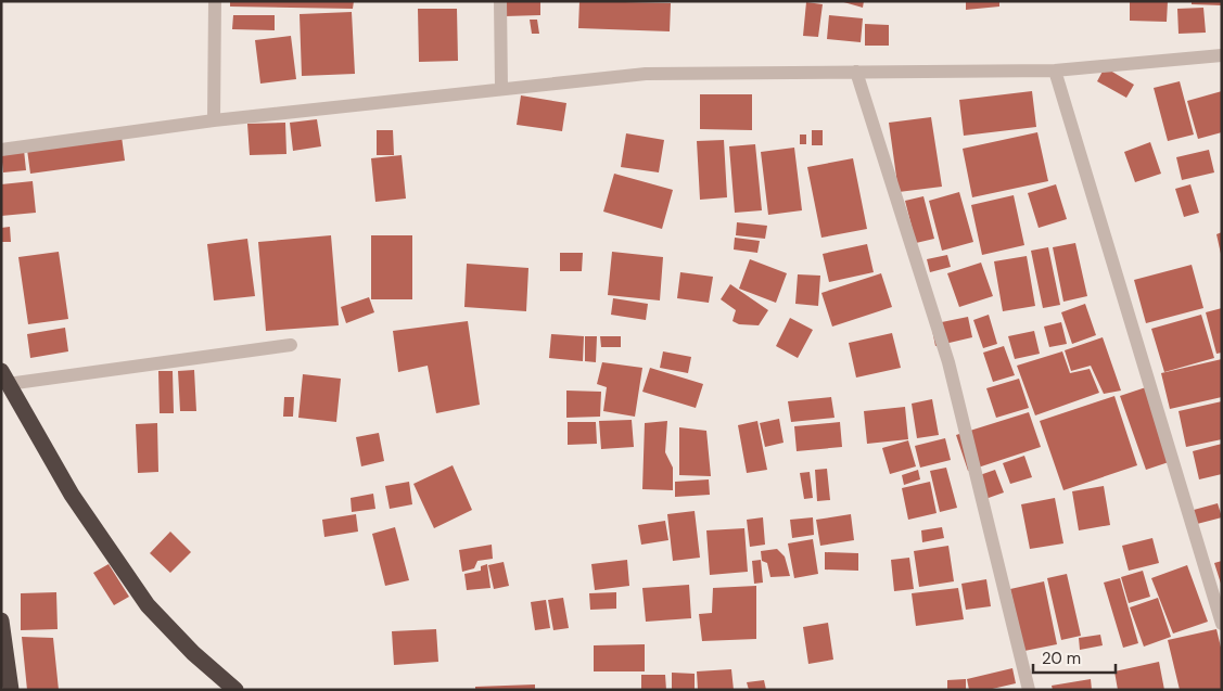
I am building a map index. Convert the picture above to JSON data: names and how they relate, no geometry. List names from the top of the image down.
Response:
{
  "scale_bar": "20 m"
}
